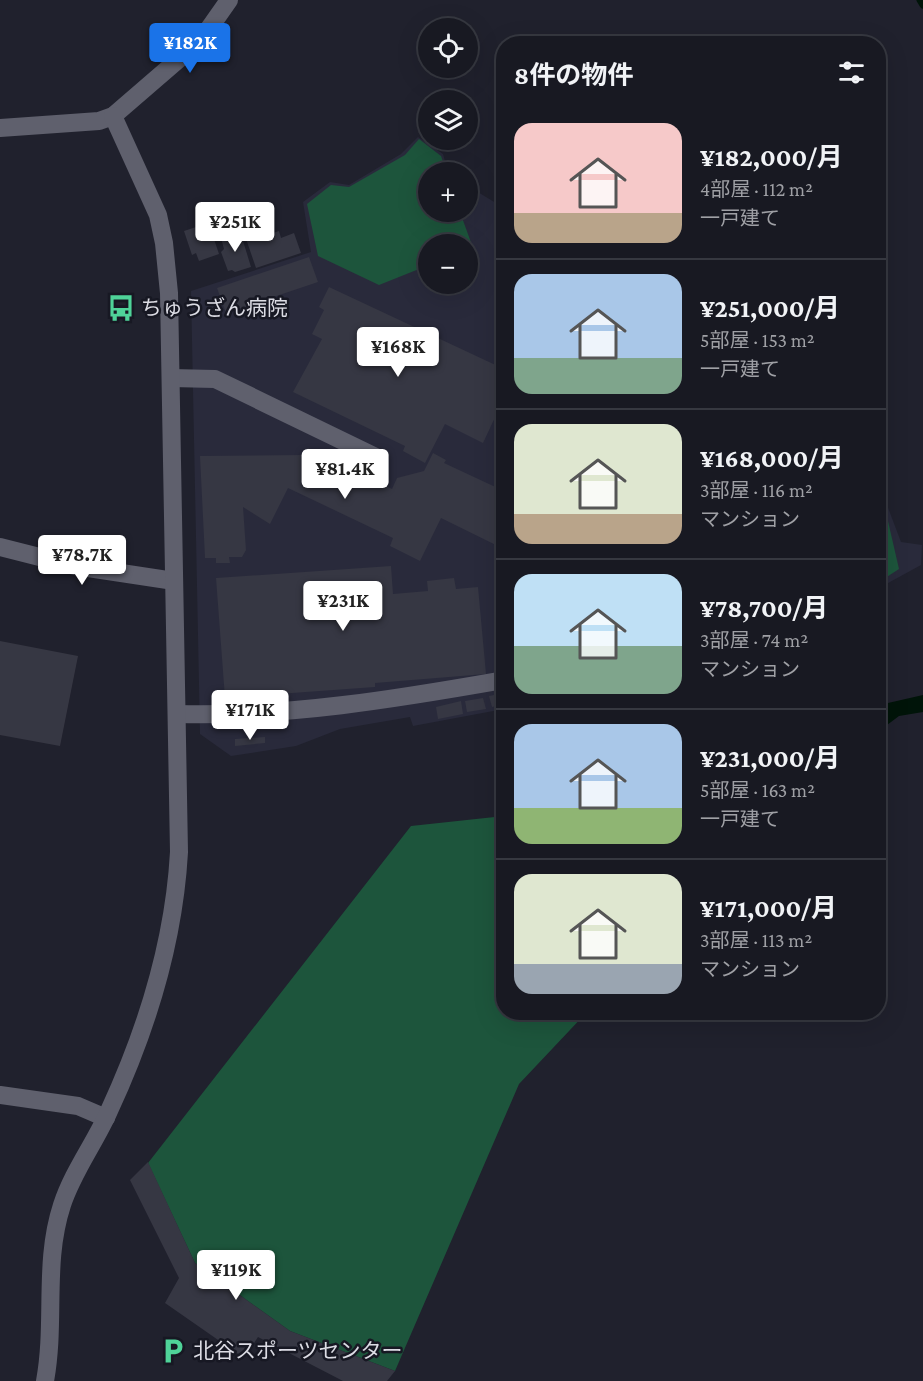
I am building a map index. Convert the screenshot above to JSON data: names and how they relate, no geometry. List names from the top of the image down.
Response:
{
  "places": {
    "bus stop": ["ちゅうざん病院"],
    "parking": ["北谷スポーツセンター"]
  },
  "page": {
    "map_buttons": ["+", "−"],
    "price": [
      "¥182K",
      "¥251K",
      "¥168K",
      "¥81.4K",
      "¥78.7K",
      "¥231K",
      "¥171K",
      "¥119K"
    ],
    "heading": "8件の物件",
    "list": [
      {
        "name": "¥182,000/月",
        "note": "4部屋 · 112 m² · 一戸建て"
      },
      {
        "name": "¥251,000/月",
        "note": "5部屋 · 153 m² · 一戸建て"
      },
      {
        "name": "¥168,000/月",
        "note": "3部屋 · 116 m² · マンション"
      },
      {
        "name": "¥78,700/月",
        "note": "3部屋 · 74 m² · マンション"
      },
      {
        "name": "¥231,000/月",
        "note": "5部屋 · 163 m² · 一戸建て"
      },
      {
        "name": "¥171,000/月",
        "note": "3部屋 · 113 m² · マンション"
      }
    ]
  }
}
